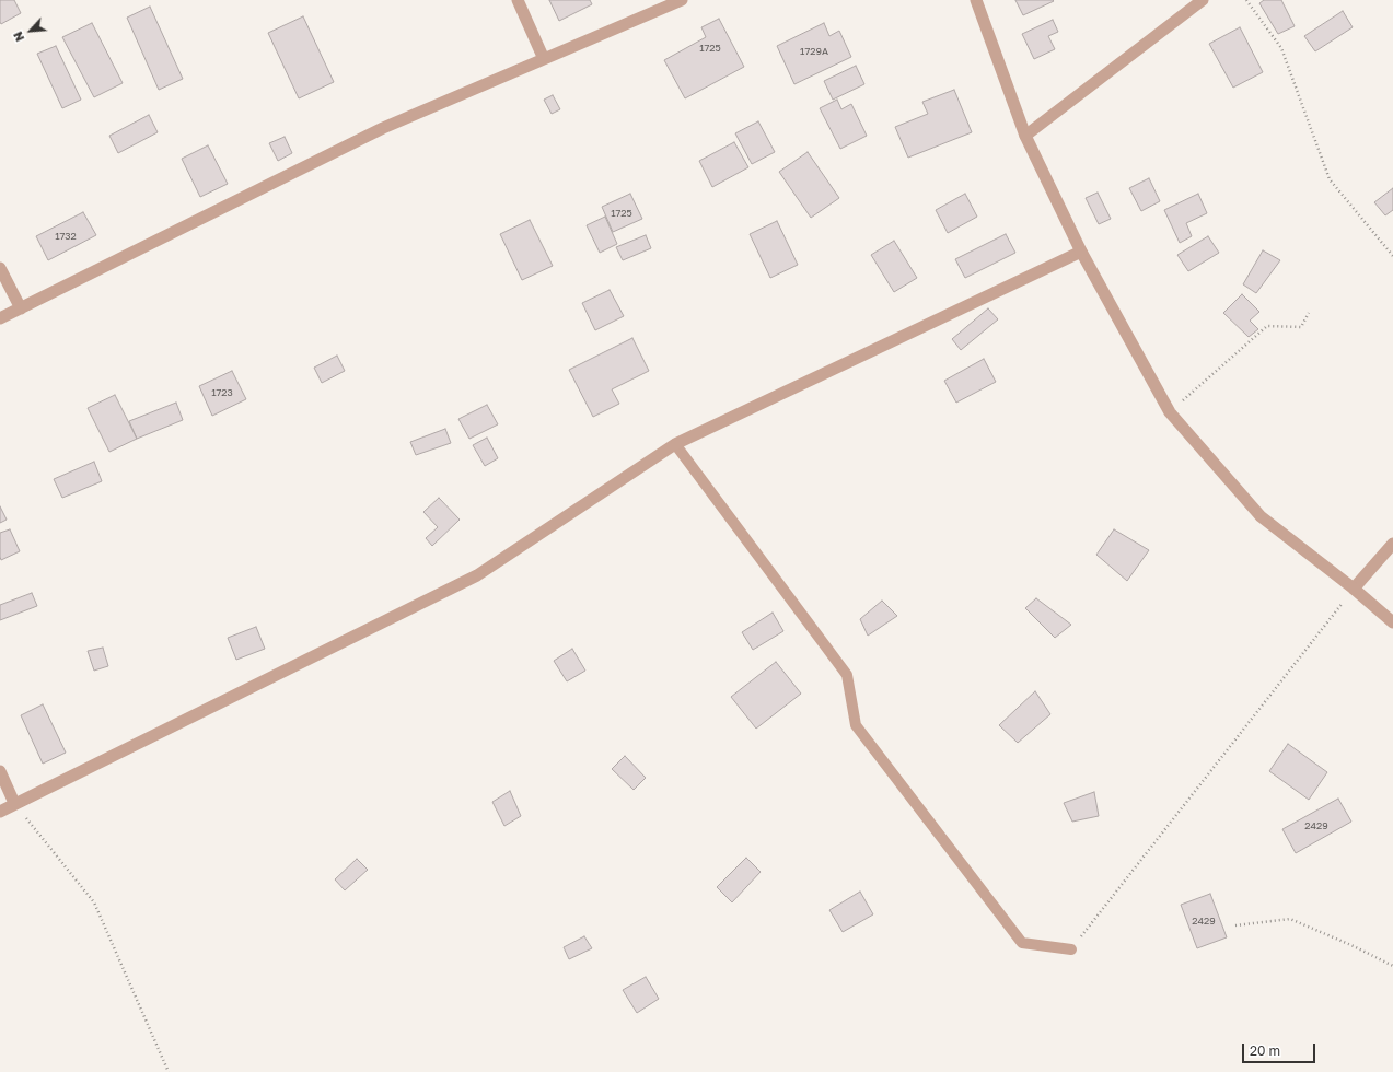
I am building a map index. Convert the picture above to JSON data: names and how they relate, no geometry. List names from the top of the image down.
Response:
{
  "house_numbers": [
    "1725",
    "1729A",
    "1725",
    "1732",
    "1723",
    "2429",
    "2429"
  ],
  "scale_bar": "20 m",
  "north": "bottom left"
}
